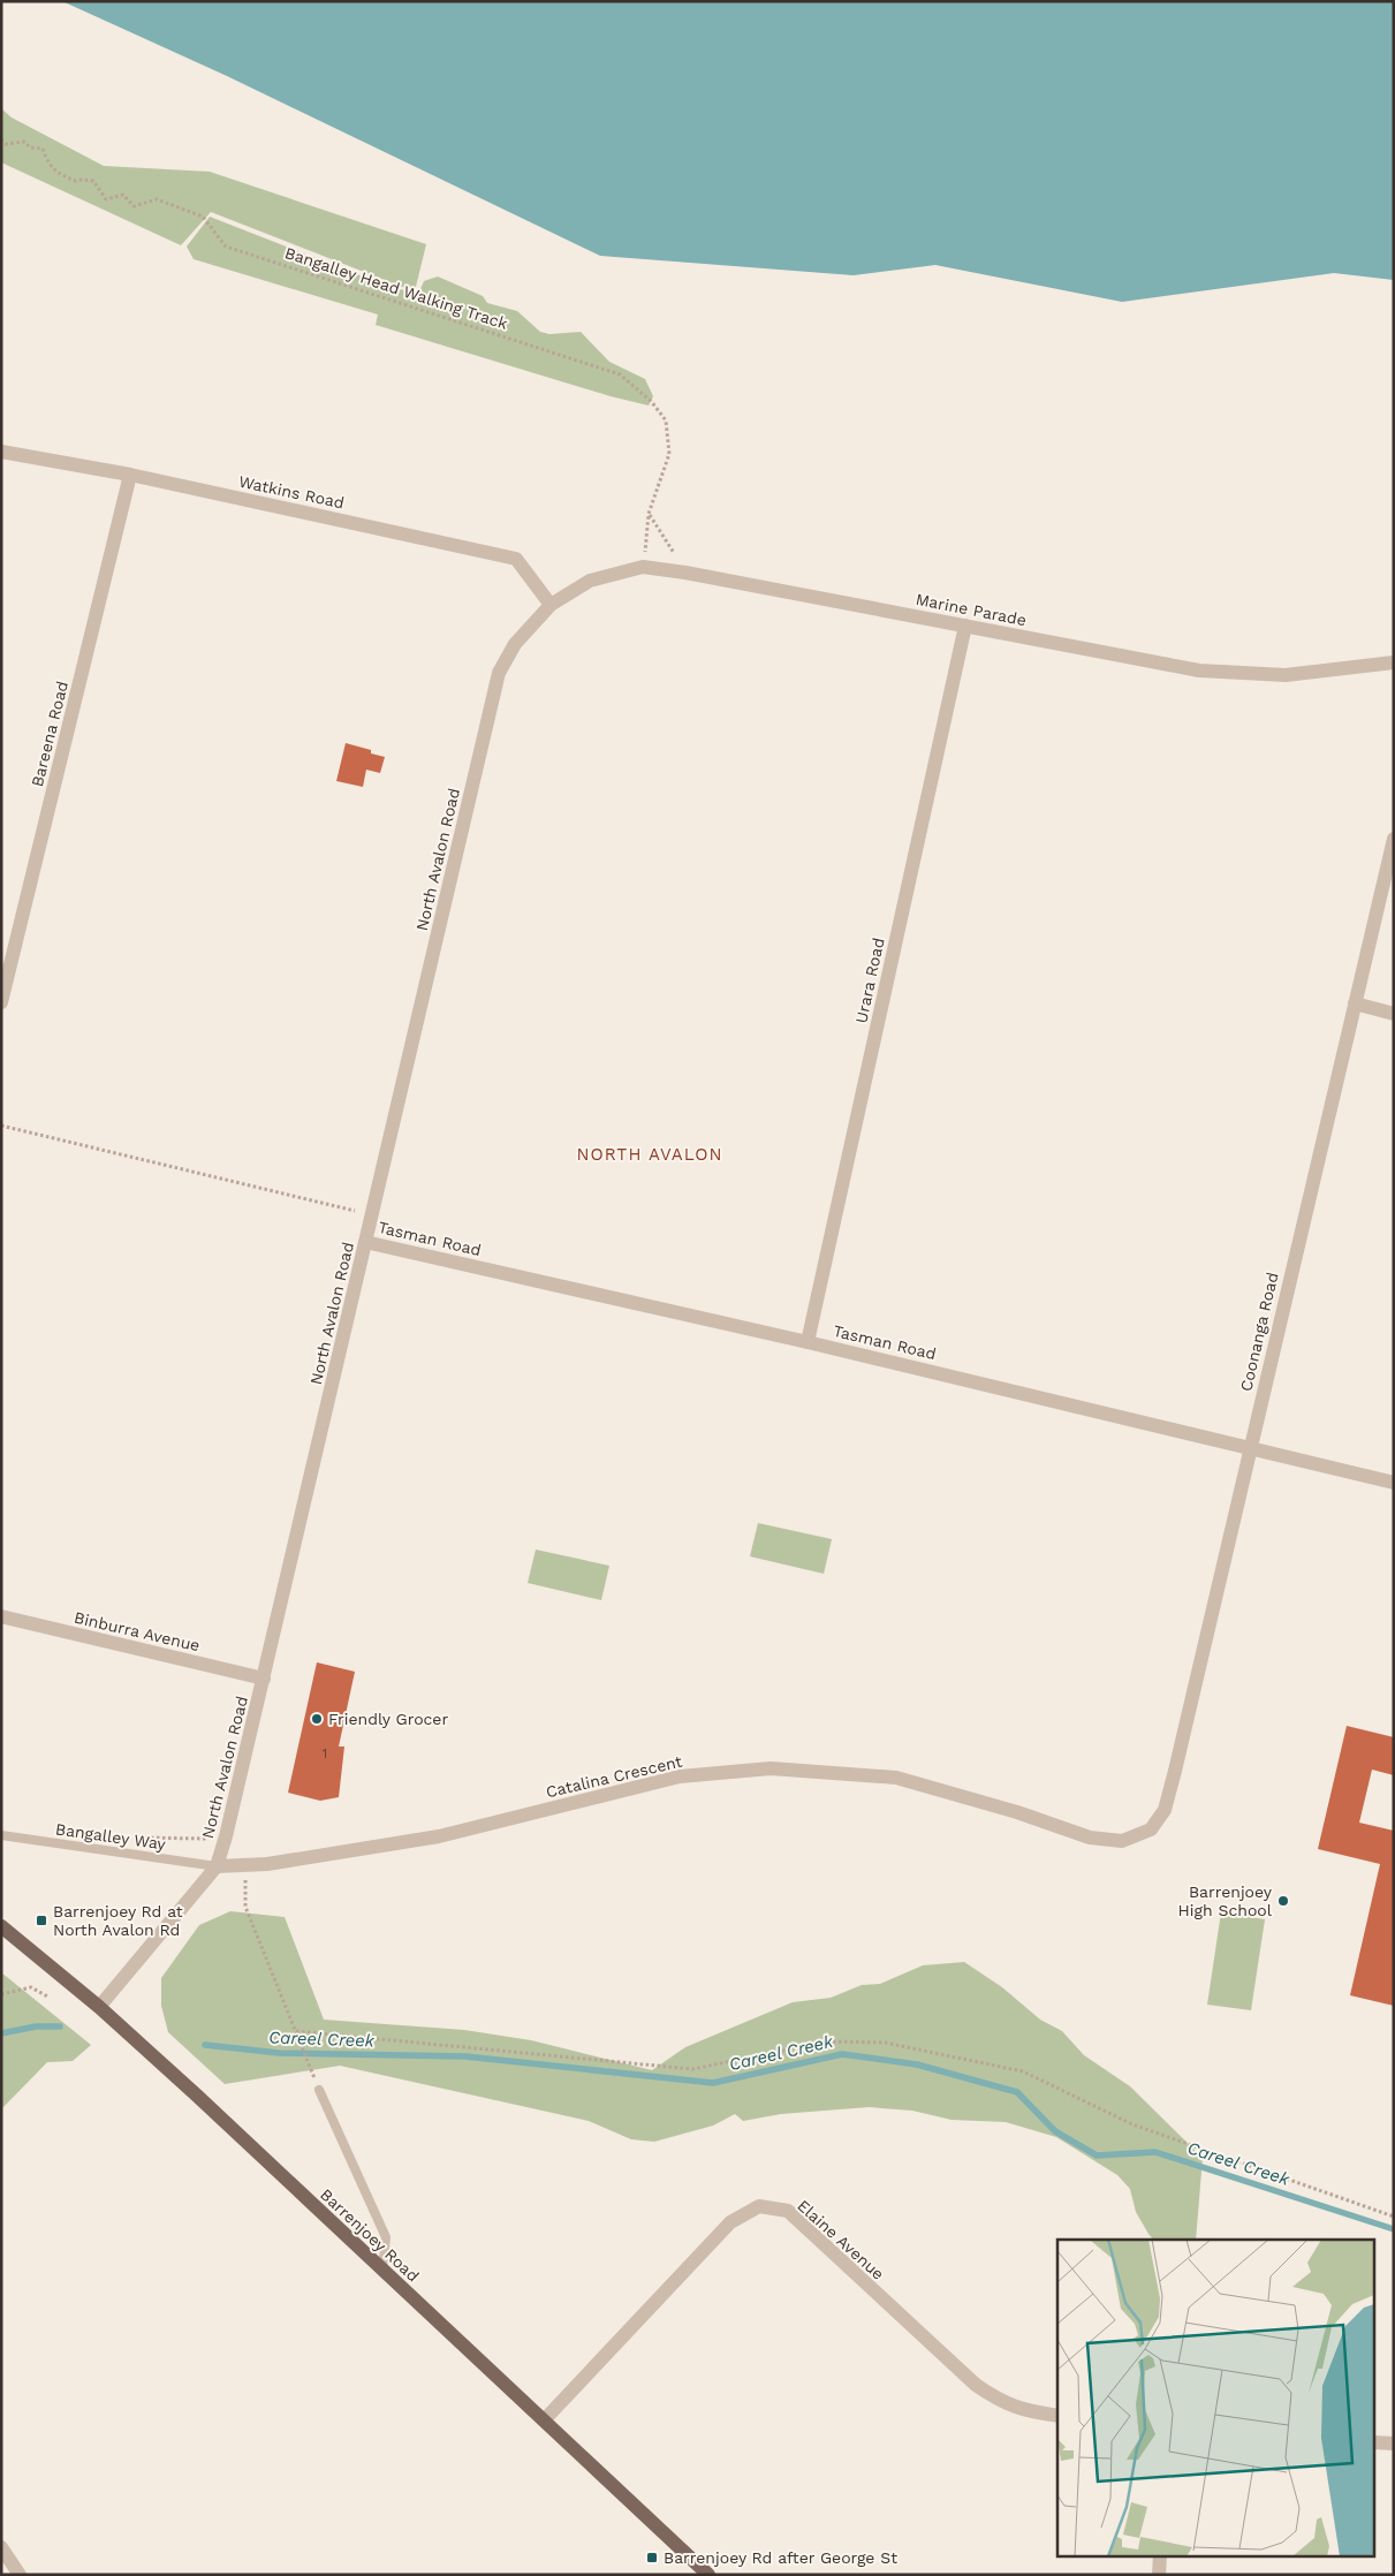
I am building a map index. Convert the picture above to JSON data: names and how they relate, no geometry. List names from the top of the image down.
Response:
{
  "streets": {
    "main road": ["Barrenjoey Road"],
    "street": [
      "Watkins Road",
      "Marine Parade",
      "Bareena Road",
      "North Avalon Road",
      "Urara Road",
      "Tasman Road",
      "Coonanga Road",
      "Binburra Avenue",
      "Catalina Crescent",
      "Elaine Avenue"
    ],
    "lane": ["Bangalley Way"],
    "path": ["Bangalley Head Walking Track"]
  },
  "crossings": [
    ["Bangalley Head Walking Track", "Marine Parade"],
    ["Watkins Road", "Marine Parade"],
    ["Watkins Road", "Bareena Road"],
    ["Watkins Road", "North Avalon Road"],
    ["Marine Parade", "North Avalon Road"],
    ["Marine Parade", "Urara Road"],
    ["North Avalon Road", "Tasman Road"],
    ["North Avalon Road", "Binburra Avenue"],
    ["North Avalon Road", "Catalina Crescent"],
    ["North Avalon Road", "Bangalley Way"],
    ["North Avalon Road", "Barrenjoey Road"],
    ["Urara Road", "Tasman Road"],
    ["Tasman Road", "Coonanga Road"],
    ["Coonanga Road", "Catalina Crescent"],
    ["Catalina Crescent", "Bangalley Way"],
    ["Barrenjoey Road", "Elaine Avenue"]
  ],
  "districts": ["NORTH AVALON"],
  "water": ["Careel Creek"],
  "places": {
    "other": ["Friendly Grocer", "Barrenjoey High School"],
    "transit": ["Barrenjoey Rd at North Avalon Rd", "Barrenjoey Rd after George St"]
  },
  "house_numbers": ["1"]
}
